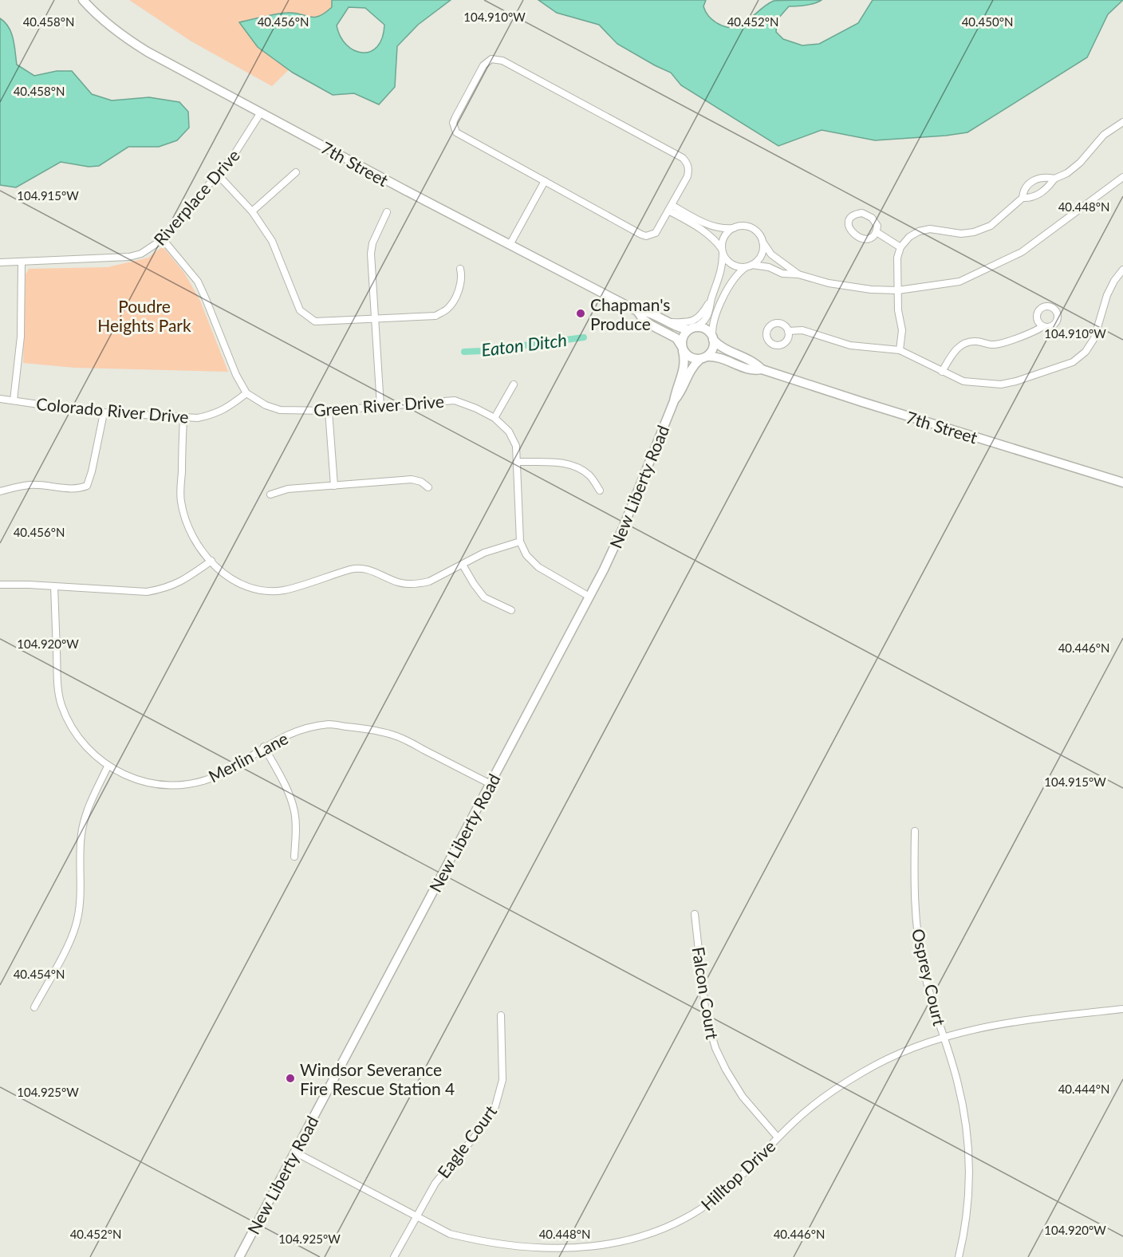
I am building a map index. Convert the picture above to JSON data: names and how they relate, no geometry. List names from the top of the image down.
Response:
{
  "streets": {
    "street": [
      "7th Street",
      "Riverplace Drive",
      "Green River Drive",
      "Colorado River Drive",
      "New Liberty Road",
      "Merlin Lane",
      "Osprey Court",
      "Falcon Court",
      "Eagle Court",
      "Hilltop Drive"
    ]
  },
  "crossings": [
    ["7th Street", "Riverplace Drive"],
    ["7th Street", "New Liberty Road"],
    ["Green River Drive", "Colorado River Drive"],
    ["New Liberty Road", "Merlin Lane"],
    ["Osprey Court", "Hilltop Drive"],
    ["Falcon Court", "Hilltop Drive"]
  ],
  "water": ["Eaton Ditch"],
  "parks": ["Poudre Heights Park"],
  "places": ["Chapman's Produce", "Windsor Severance Fire Rescue Station 4"],
  "coordinates": [
    "104.910°W",
    "40.456°N",
    "40.458°N",
    "40.452°N",
    "40.450°N",
    "104.915°W",
    "40.448°N",
    "104.920°W",
    "40.446°N",
    "40.454°N",
    "40.444°N",
    "104.925°W"
  ]
}
